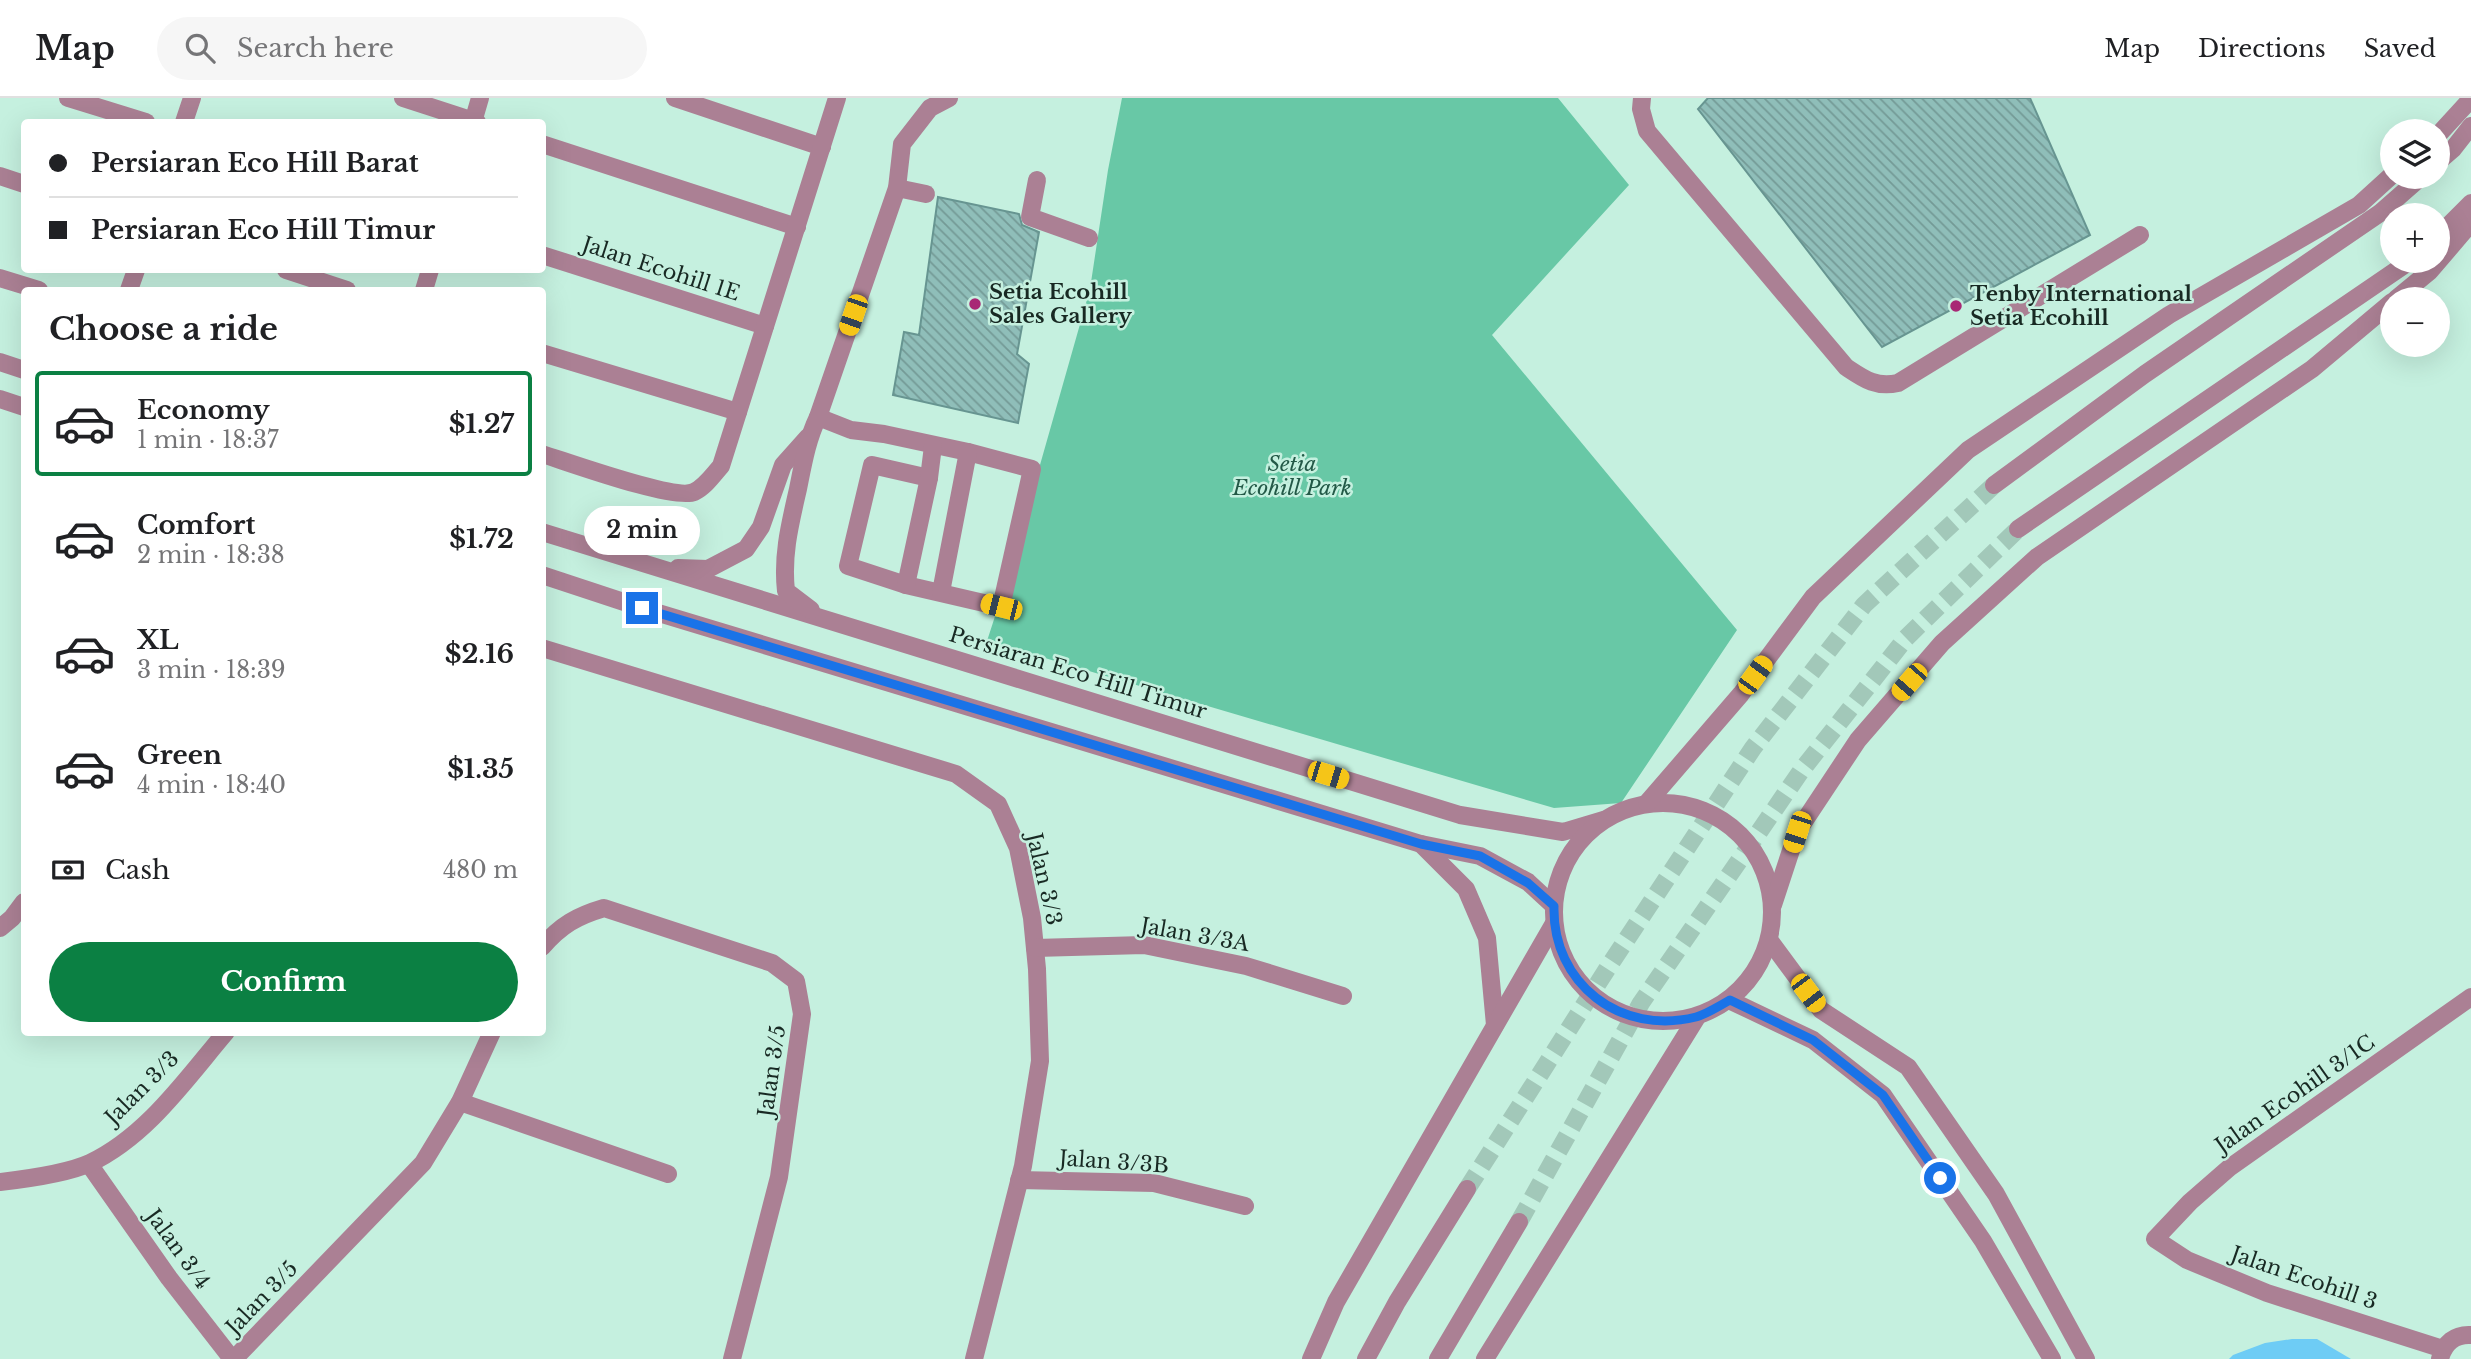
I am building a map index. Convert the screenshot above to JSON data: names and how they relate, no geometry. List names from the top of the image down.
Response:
{
  "streets": {
    "street": [
      "Jalan Ecohill 1E",
      "Persiaran Eco Hill Timur",
      "Jalan 3/3",
      "Jalan 3/3A",
      "Jalan 3/5",
      "Jalan Ecohill 3/1C",
      "Jalan 3/3B",
      "Jalan 3/4",
      "Jalan Ecohill 3"
    ]
  },
  "crossings": [
    ["Jalan 3/3", "Jalan 3/3A"],
    ["Jalan 3/3", "Jalan 3/3B"],
    ["Jalan 3/3", "Jalan 3/4"],
    ["Jalan 3/5", "Jalan 3/4"],
    ["Jalan Ecohill 3/1C", "Jalan Ecohill 3"]
  ],
  "parks": ["Setia Ecohill Park"],
  "places": ["Setia Ecohill Sales Gallery", "Tenby International Setia Ecohill"],
  "page": {
    "header": "Map",
    "search": "Search here",
    "nav": ["Map", "Directions", "Saved"],
    "map_buttons": ["+", "−"],
    "banner": ["Persiaran Eco Hill Barat", "Persiaran Eco Hill Timur"],
    "heading": "Choose a ride",
    "list": [
      {
        "name": "Economy",
        "note": "1 min · 18:37",
        "value": "$1.27"
      },
      {
        "name": "Comfort",
        "note": "2 min · 18:38",
        "value": "$1.72"
      },
      {
        "name": "XL",
        "note": "3 min · 18:39",
        "value": "$2.16"
      },
      {
        "name": "Green",
        "note": "4 min · 18:40",
        "value": "$1.35"
      }
    ],
    "bubble": "2 min",
    "pay": ["Cash", "480 m"],
    "buttons": "Confirm"
  }
}
